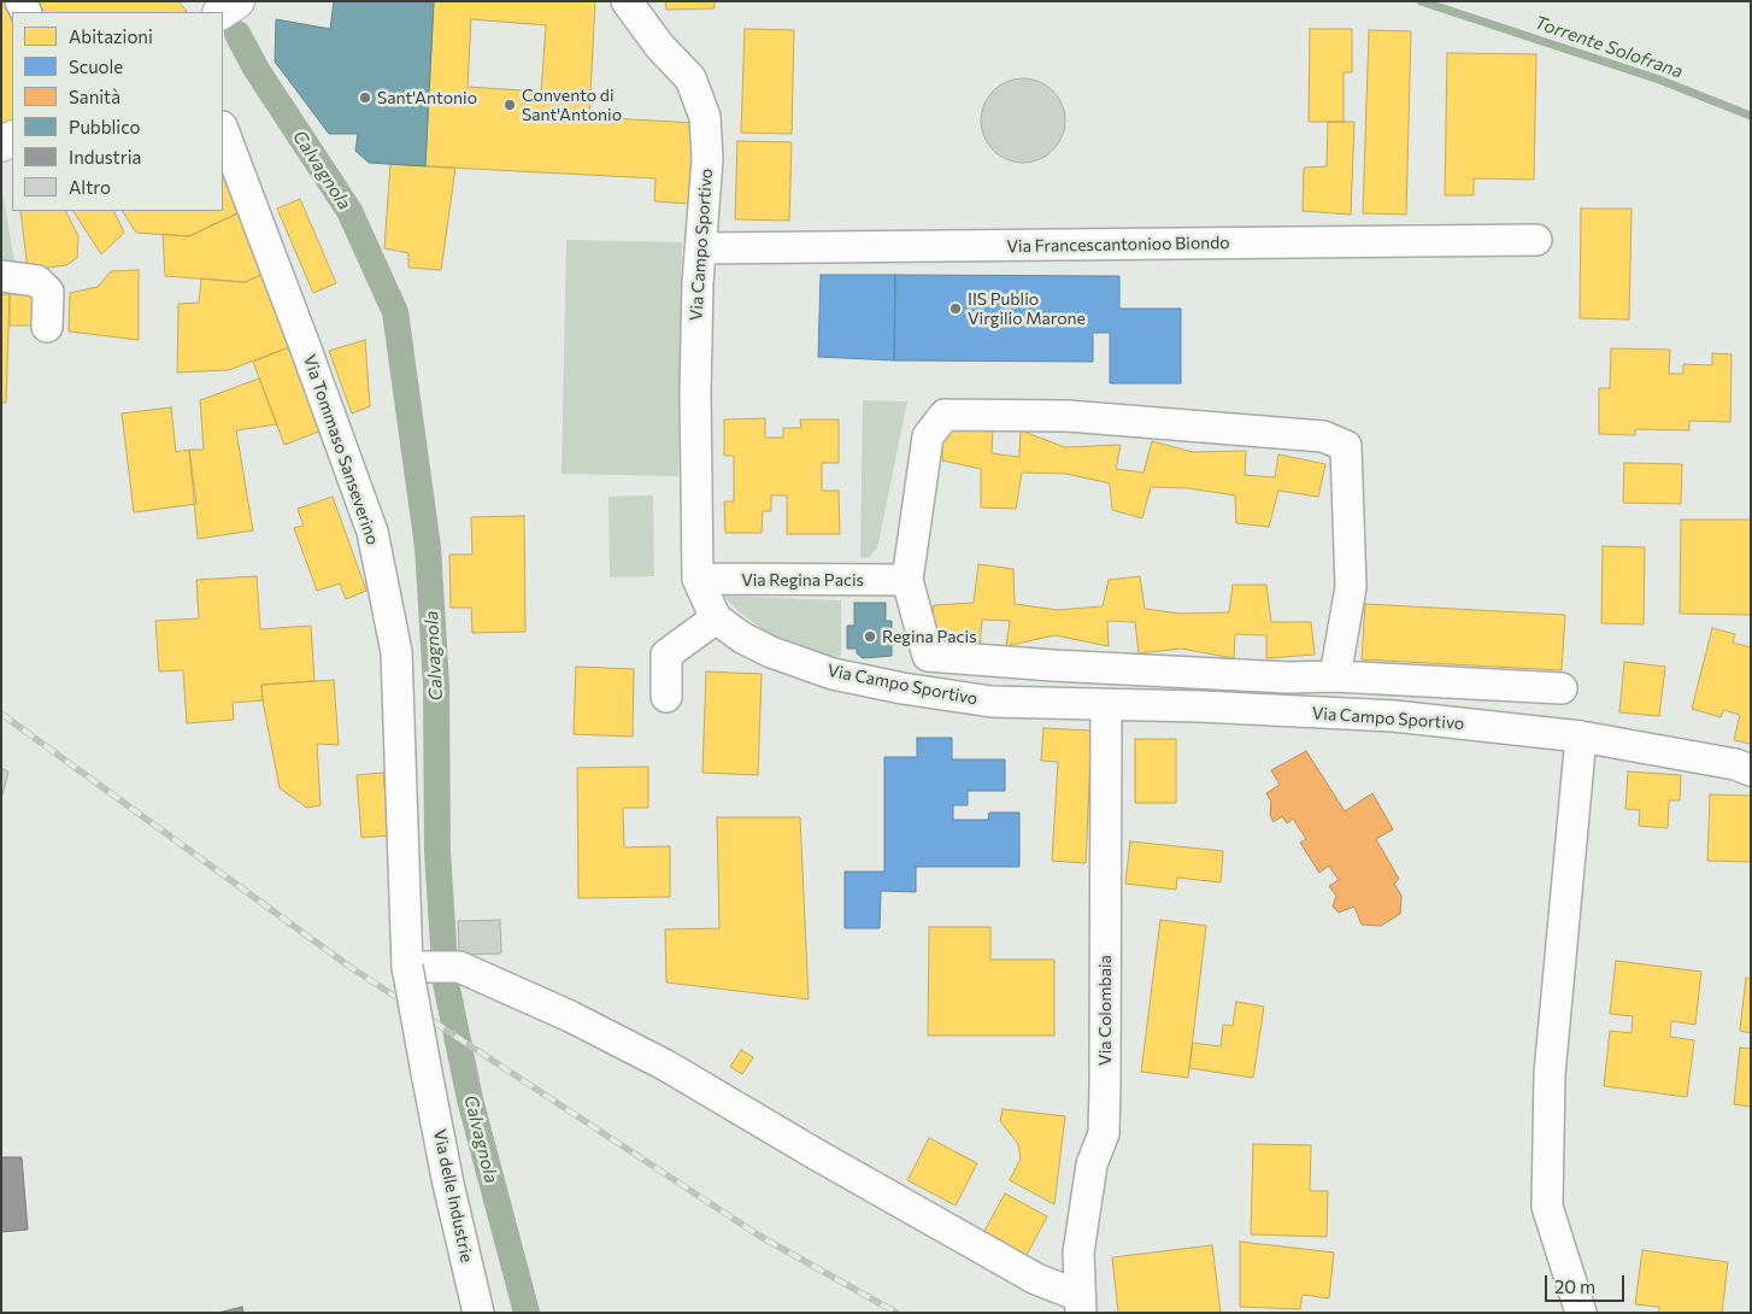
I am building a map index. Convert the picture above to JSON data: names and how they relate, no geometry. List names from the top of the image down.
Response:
{
  "streets": {
    "street": [
      "Via Campo Sportivo",
      "Via Francescantonioo Biondo",
      "Via Tommaso Sanseverino",
      "Via Regina Pacis",
      "Via Colombaia",
      "Via delle Industrie"
    ]
  },
  "crossings": [
    ["Via Campo Sportivo", "Via Francescantonioo Biondo"],
    ["Via Campo Sportivo", "Via Regina Pacis"],
    ["Via Campo Sportivo", "Via Colombaia"],
    ["Via Tommaso Sanseverino", "Via delle Industrie"]
  ],
  "water": ["Torrente Solofrana", "Calvagnola"],
  "places": [
    "Sant'Antonio",
    "Convento di Sant'Antonio",
    "IIS Publio Virgilio Marone",
    "Regina Pacis"
  ],
  "legend": [
    "Abitazioni",
    "Scuole",
    "Sanità",
    "Pubblico",
    "Industria",
    "Altro"
  ],
  "scale_bar": "20 m"
}
